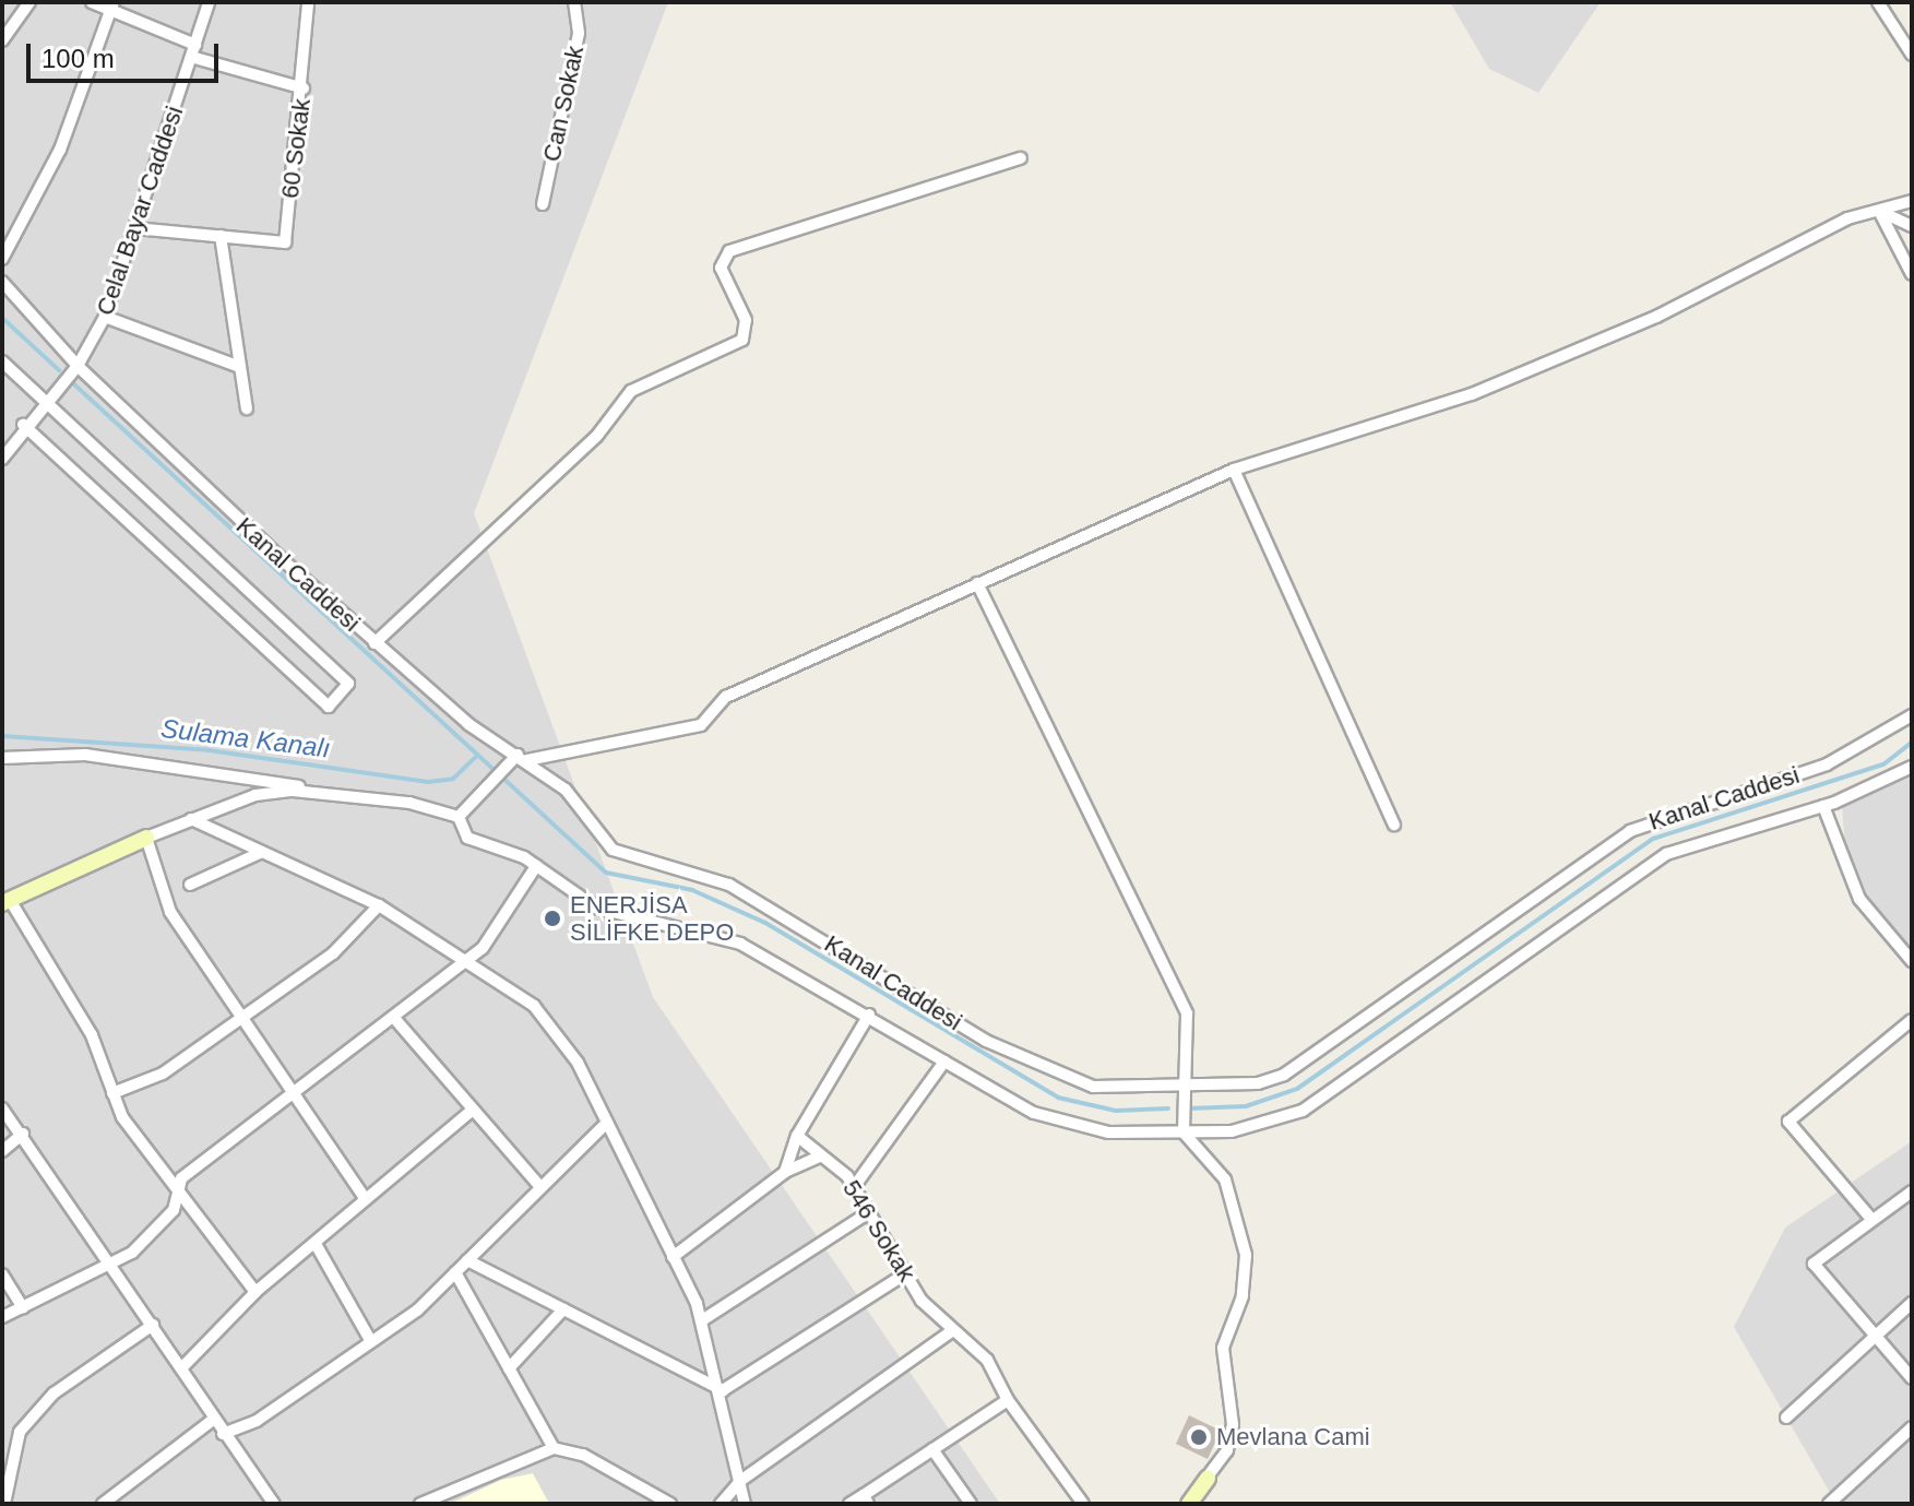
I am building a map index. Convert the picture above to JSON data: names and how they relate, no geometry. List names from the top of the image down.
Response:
{
  "streets": {
    "street": [
      "Can Sokak",
      "60 Sokak",
      "Celal Bayar Caddesi",
      "Kanal Caddesi",
      "546 Sokak"
    ]
  },
  "crossings": [
    ["Celal Bayar Caddesi", "Kanal Caddesi"]
  ],
  "water": ["Sulama Kanalı"],
  "places": ["ENERJİSA SİLİFKE DEPO", "Mevlana Cami"],
  "scale_bar": "100 m"
}
